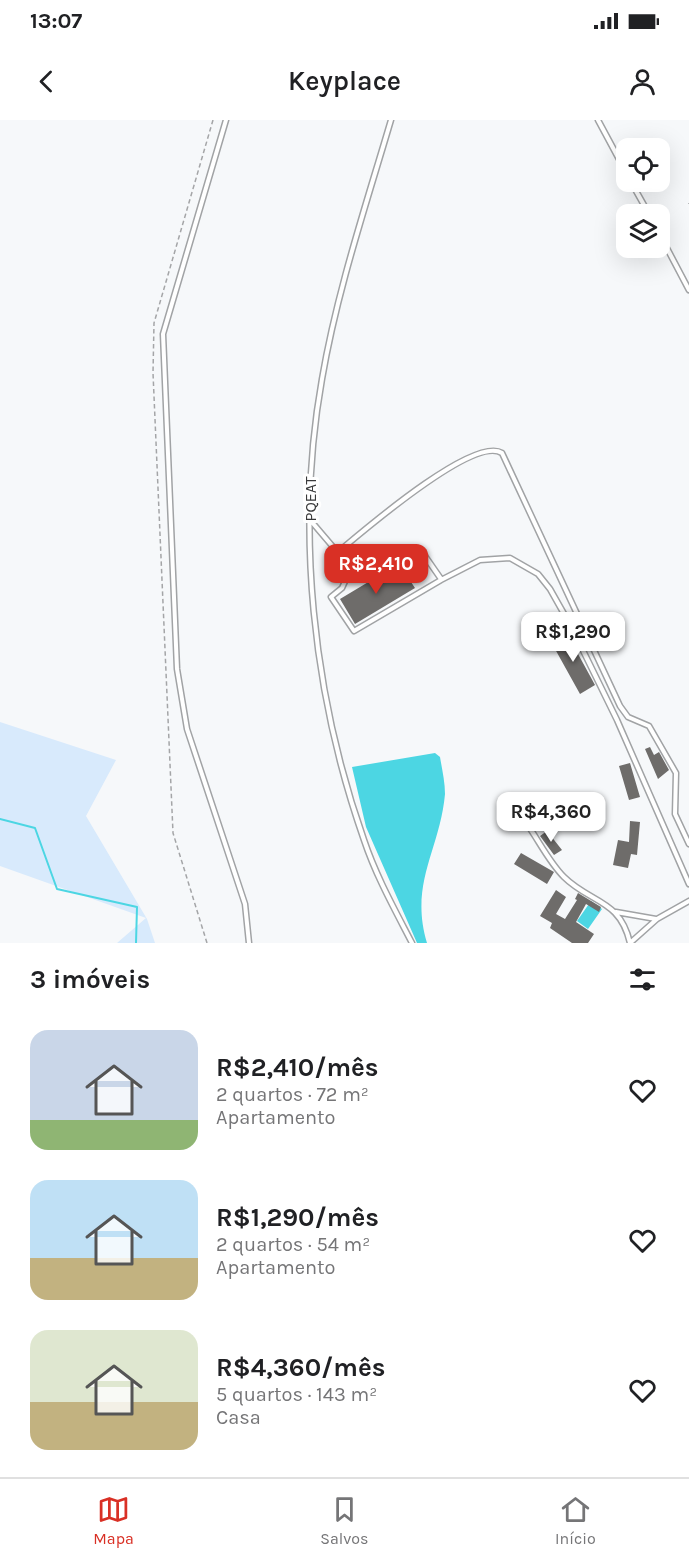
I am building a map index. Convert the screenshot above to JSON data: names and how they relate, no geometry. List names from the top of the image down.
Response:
{
  "streets": {
    "lane": ["PQEAT"]
  },
  "page": {
    "status": "13:07",
    "header": "Keyplace",
    "price": ["R$2,410", "R$1,290", "R$4,360"],
    "heading": "3 imóveis",
    "list": [
      {
        "name": "R$2,410/mês",
        "note": "2 quartos · 72 m² · Apartamento"
      },
      {
        "name": "R$1,290/mês",
        "note": "2 quartos · 54 m² · Apartamento"
      },
      {
        "name": "R$4,360/mês",
        "note": "5 quartos · 143 m² · Casa"
      }
    ],
    "tabs": ["Mapa", "Salvos", "Início"]
  }
}
